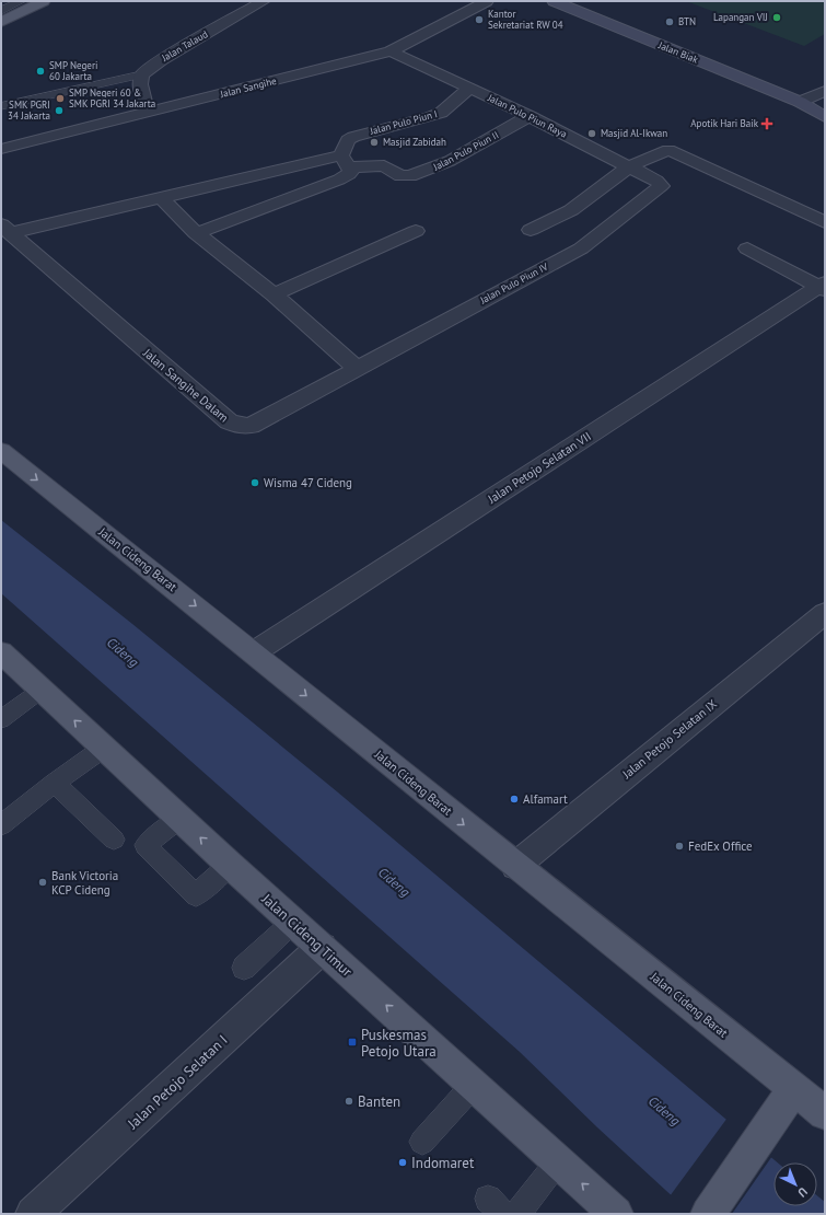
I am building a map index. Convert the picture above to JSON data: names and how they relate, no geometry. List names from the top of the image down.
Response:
{
  "streets": {
    "main road": ["Jalan Biak", "Jalan Cideng Barat", "Jalan Cideng Timur"],
    "street": [
      "Jalan Talaud",
      "Jalan Sangihe",
      "Jalan Pulo Piun Raya",
      "Jalan Pulo Piun I",
      "Jalan Pulo Piun II",
      "Jalan Pulo Piun IV",
      "Jalan Sangihe Dalam",
      "Jalan Petojo Selatan VII",
      "Jalan Petojo Selatan IX",
      "Jalan Petojo Selatan I"
    ]
  },
  "crossings": [
    ["Jalan Sangihe", "Jalan Pulo Piun Raya"],
    ["Jalan Pulo Piun Raya", "Jalan Pulo Piun I"],
    ["Jalan Pulo Piun Raya", "Jalan Pulo Piun II"],
    ["Jalan Pulo Piun Raya", "Jalan Pulo Piun IV"],
    ["Jalan Pulo Piun I", "Jalan Pulo Piun II"],
    ["Jalan Pulo Piun I", "Jalan Sangihe Dalam"],
    ["Jalan Pulo Piun II", "Jalan Sangihe Dalam"],
    ["Jalan Pulo Piun IV", "Jalan Sangihe Dalam"],
    ["Jalan Petojo Selatan VII", "Jalan Cideng Barat"],
    ["Jalan Cideng Barat", "Jalan Petojo Selatan IX"],
    ["Jalan Cideng Timur", "Jalan Petojo Selatan I"]
  ],
  "one_way": ["Jalan Cideng Barat", "Jalan Cideng Timur"],
  "water": ["Cideng"],
  "places": {
    "other": [
      "Lapangan VIJ",
      "Kantor Sekretariat RW 04",
      "BTN",
      "SMP Negeri 60 Jakarta",
      "SMP Negeri 60 & SMK PGRI 34 Jakarta",
      "SMK PGRI 34 Jakarta",
      "Masjid Al-Ikwan",
      "Masjid Zabidah",
      "Wisma 47 Cideng",
      "Alfamart",
      "FedEx Office",
      "Bank Victoria KCP Cideng",
      "Banten",
      "Indomaret"
    ],
    "health": ["Apotik Hari Baik"],
    "transit": ["Puskesmas Petojo Utara"]
  },
  "north": "bottom right"
}
